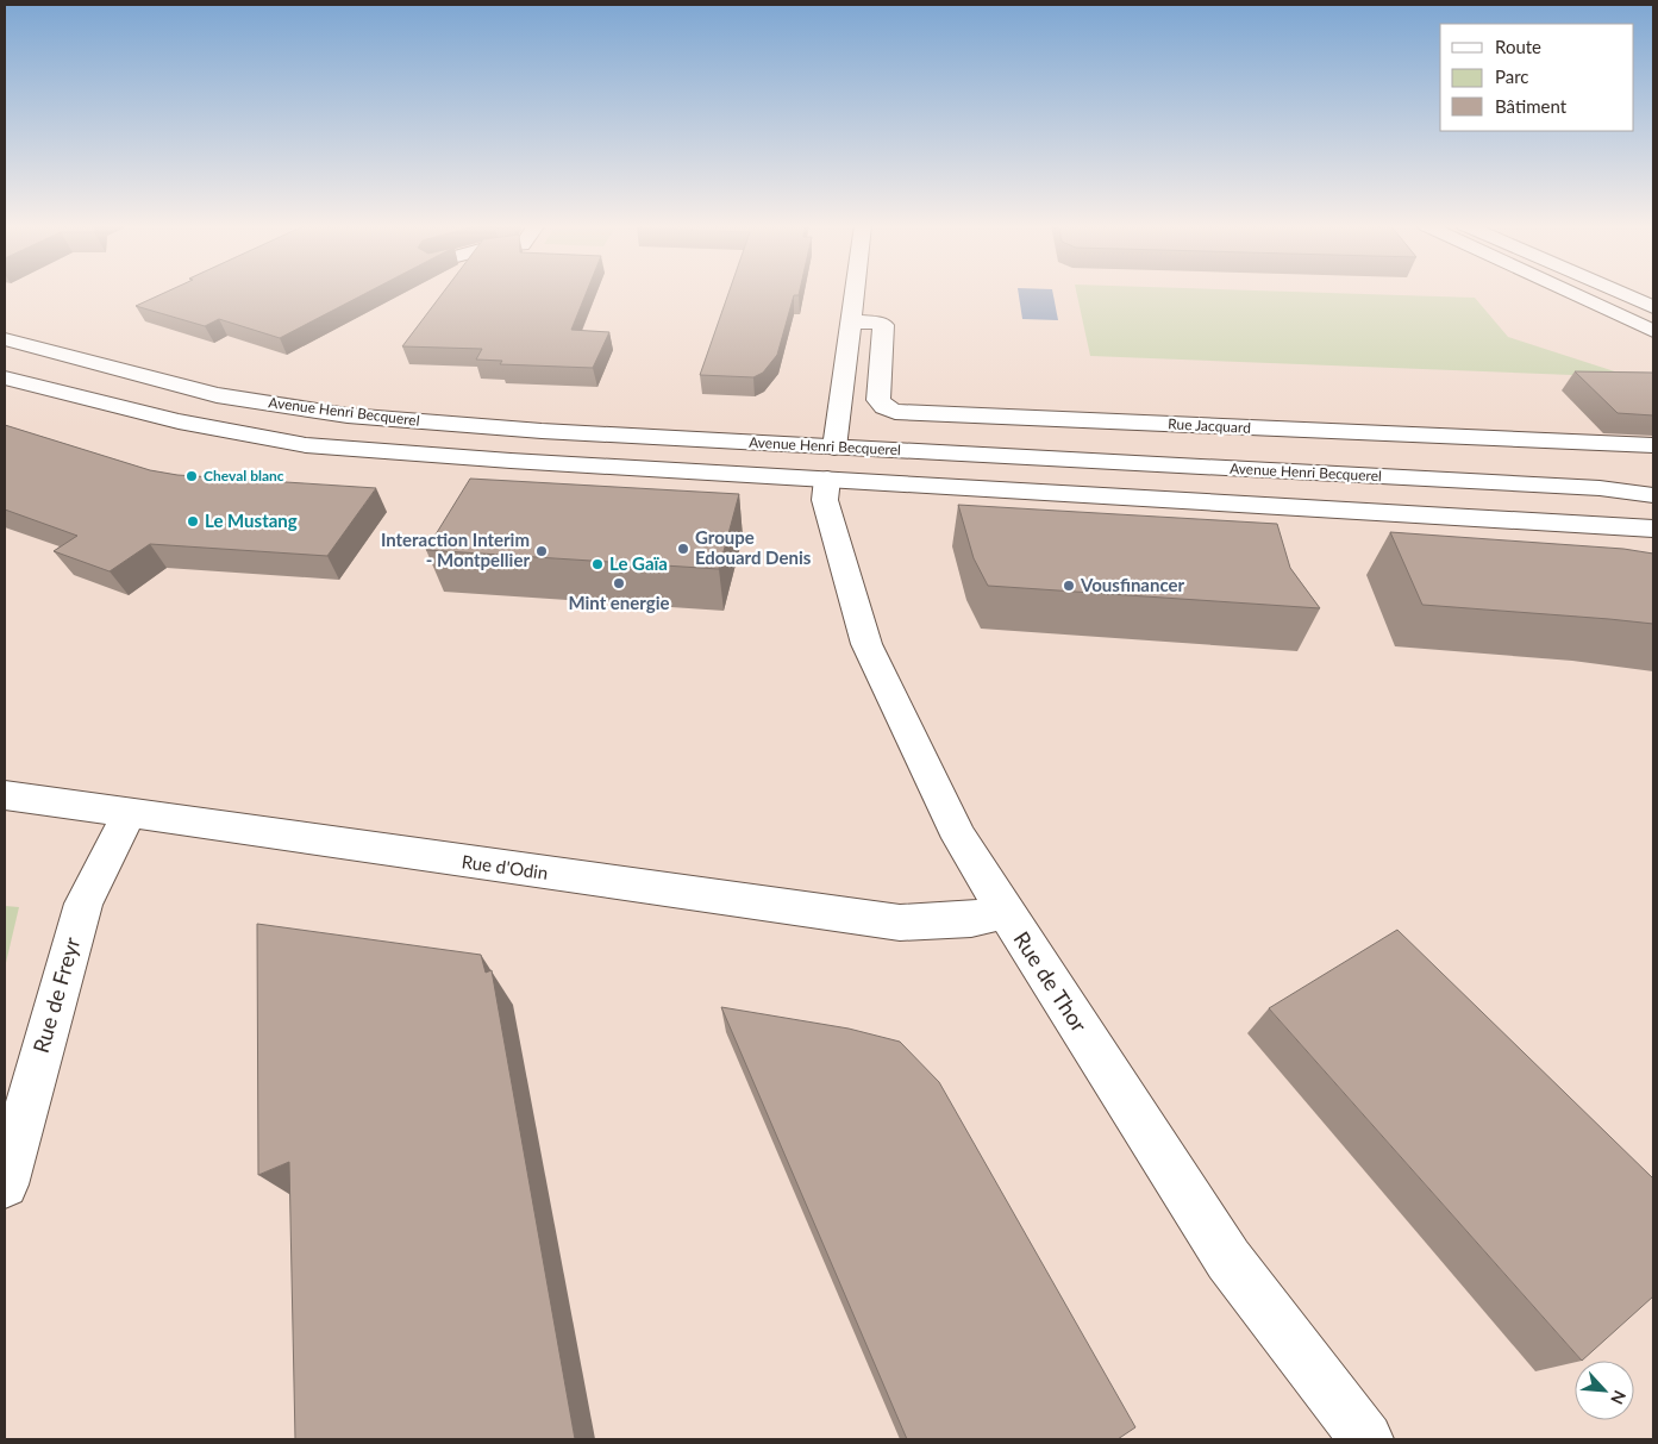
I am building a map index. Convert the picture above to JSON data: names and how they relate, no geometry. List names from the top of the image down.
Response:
{
  "streets": {
    "main road": [
      "Avenue Henri Becquerel",
      "Rue Jacquard",
      "Rue d'Odin",
      "Rue de Thor",
      "Rue de Freyr"
    ]
  },
  "crossings": [
    ["Avenue Henri Becquerel", "Rue de Thor"],
    ["Rue Jacquard", "Rue de Thor"],
    ["Rue d'Odin", "Rue de Thor"],
    ["Rue d'Odin", "Rue de Freyr"]
  ],
  "places": [
    "Cheval blanc",
    "Le Mustang",
    "Groupe Edouard Denis",
    "Interaction Interim - Montpellier",
    "Le Gaïa",
    "Mint energie",
    "Vousfinancer"
  ],
  "legend": ["Route", "Parc", "Bâtiment"],
  "north": "bottom right"
}
